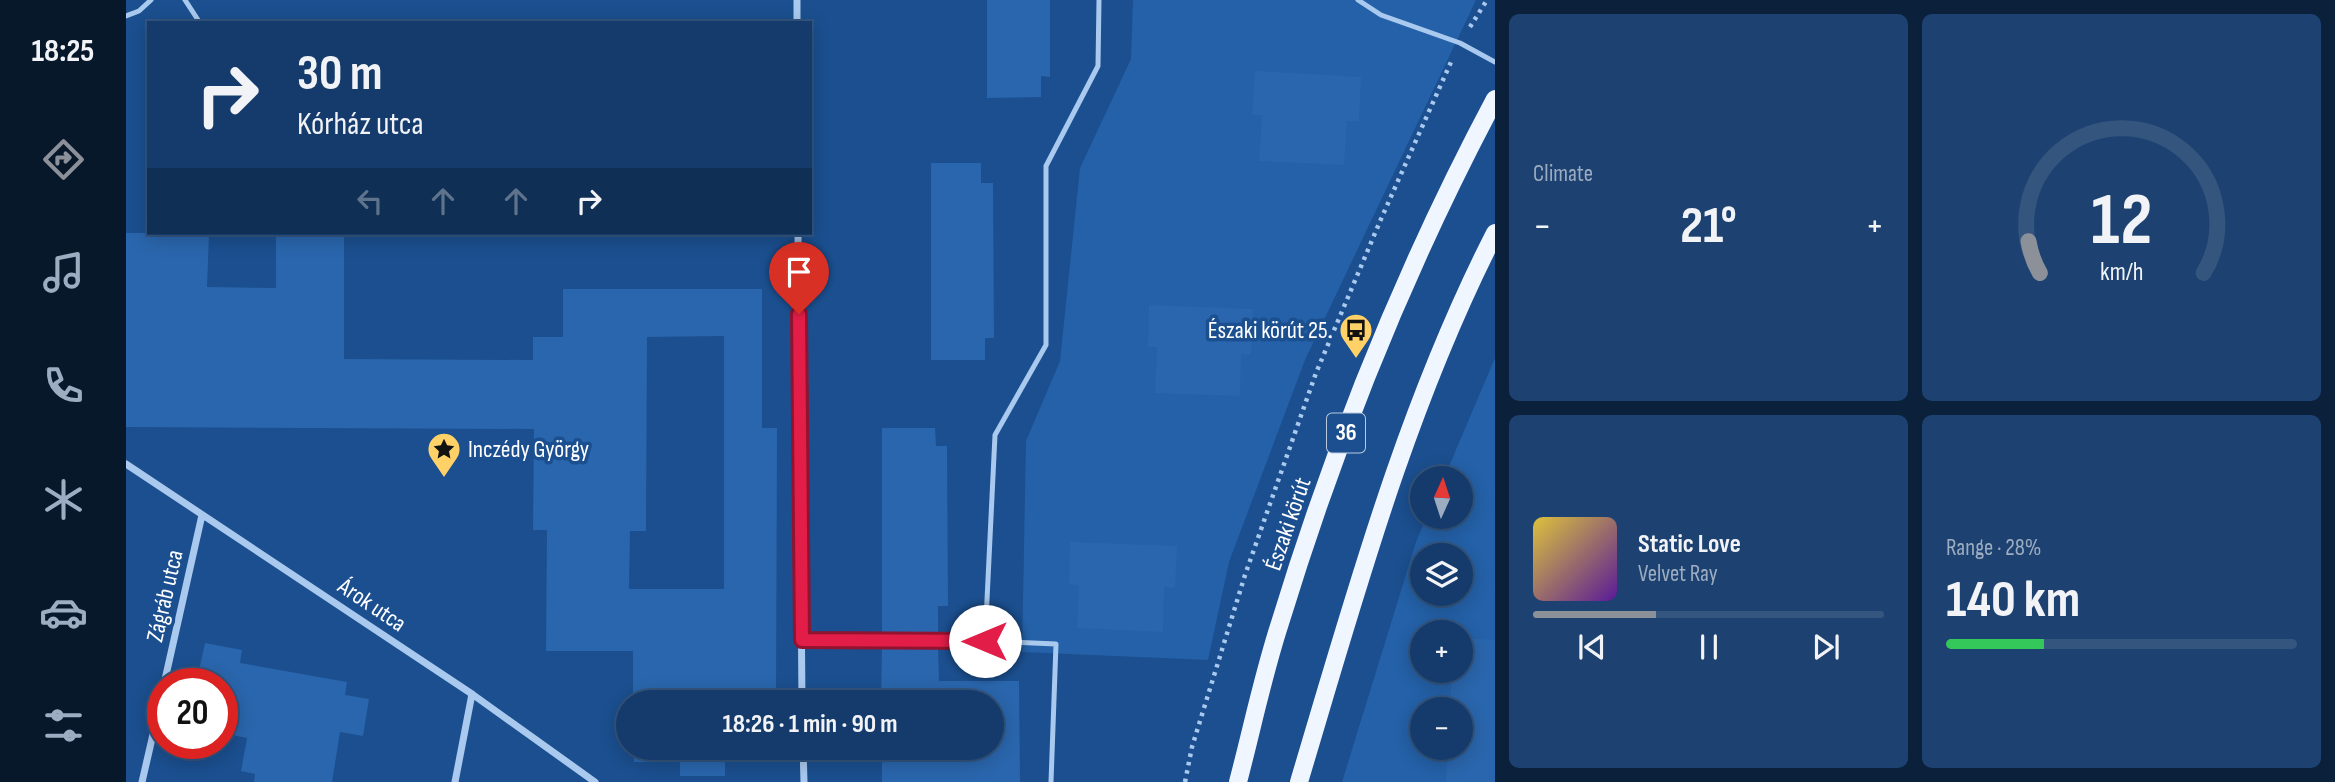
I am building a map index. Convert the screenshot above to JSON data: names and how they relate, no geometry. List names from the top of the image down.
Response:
{
  "streets": {
    "main road": ["36", "Északi körút"],
    "street": ["Zágráb utca", "Árok utca"]
  },
  "crossings": [
    ["Zágráb utca", "Árok utca"]
  ],
  "places": {
    "bus stop": ["Északi körút 25."],
    "place": ["Inczédy György"]
  },
  "north": "top",
  "page": {
    "tabs": "18:25",
    "tile": [
      "Climate",
      ["Range · 28%", "140 km"]
    ],
    "turn": ["30 m", "Kórház utca"],
    "heat": ["−", "21°", "+"],
    "map_buttons": ["+", "−"],
    "song": ["Static Love", "Velvet Ray"],
    "limit": "20",
    "trip": "18:26 · 1 min · 90 m",
    "gauge": ["12", "km/h"]
  }
}
